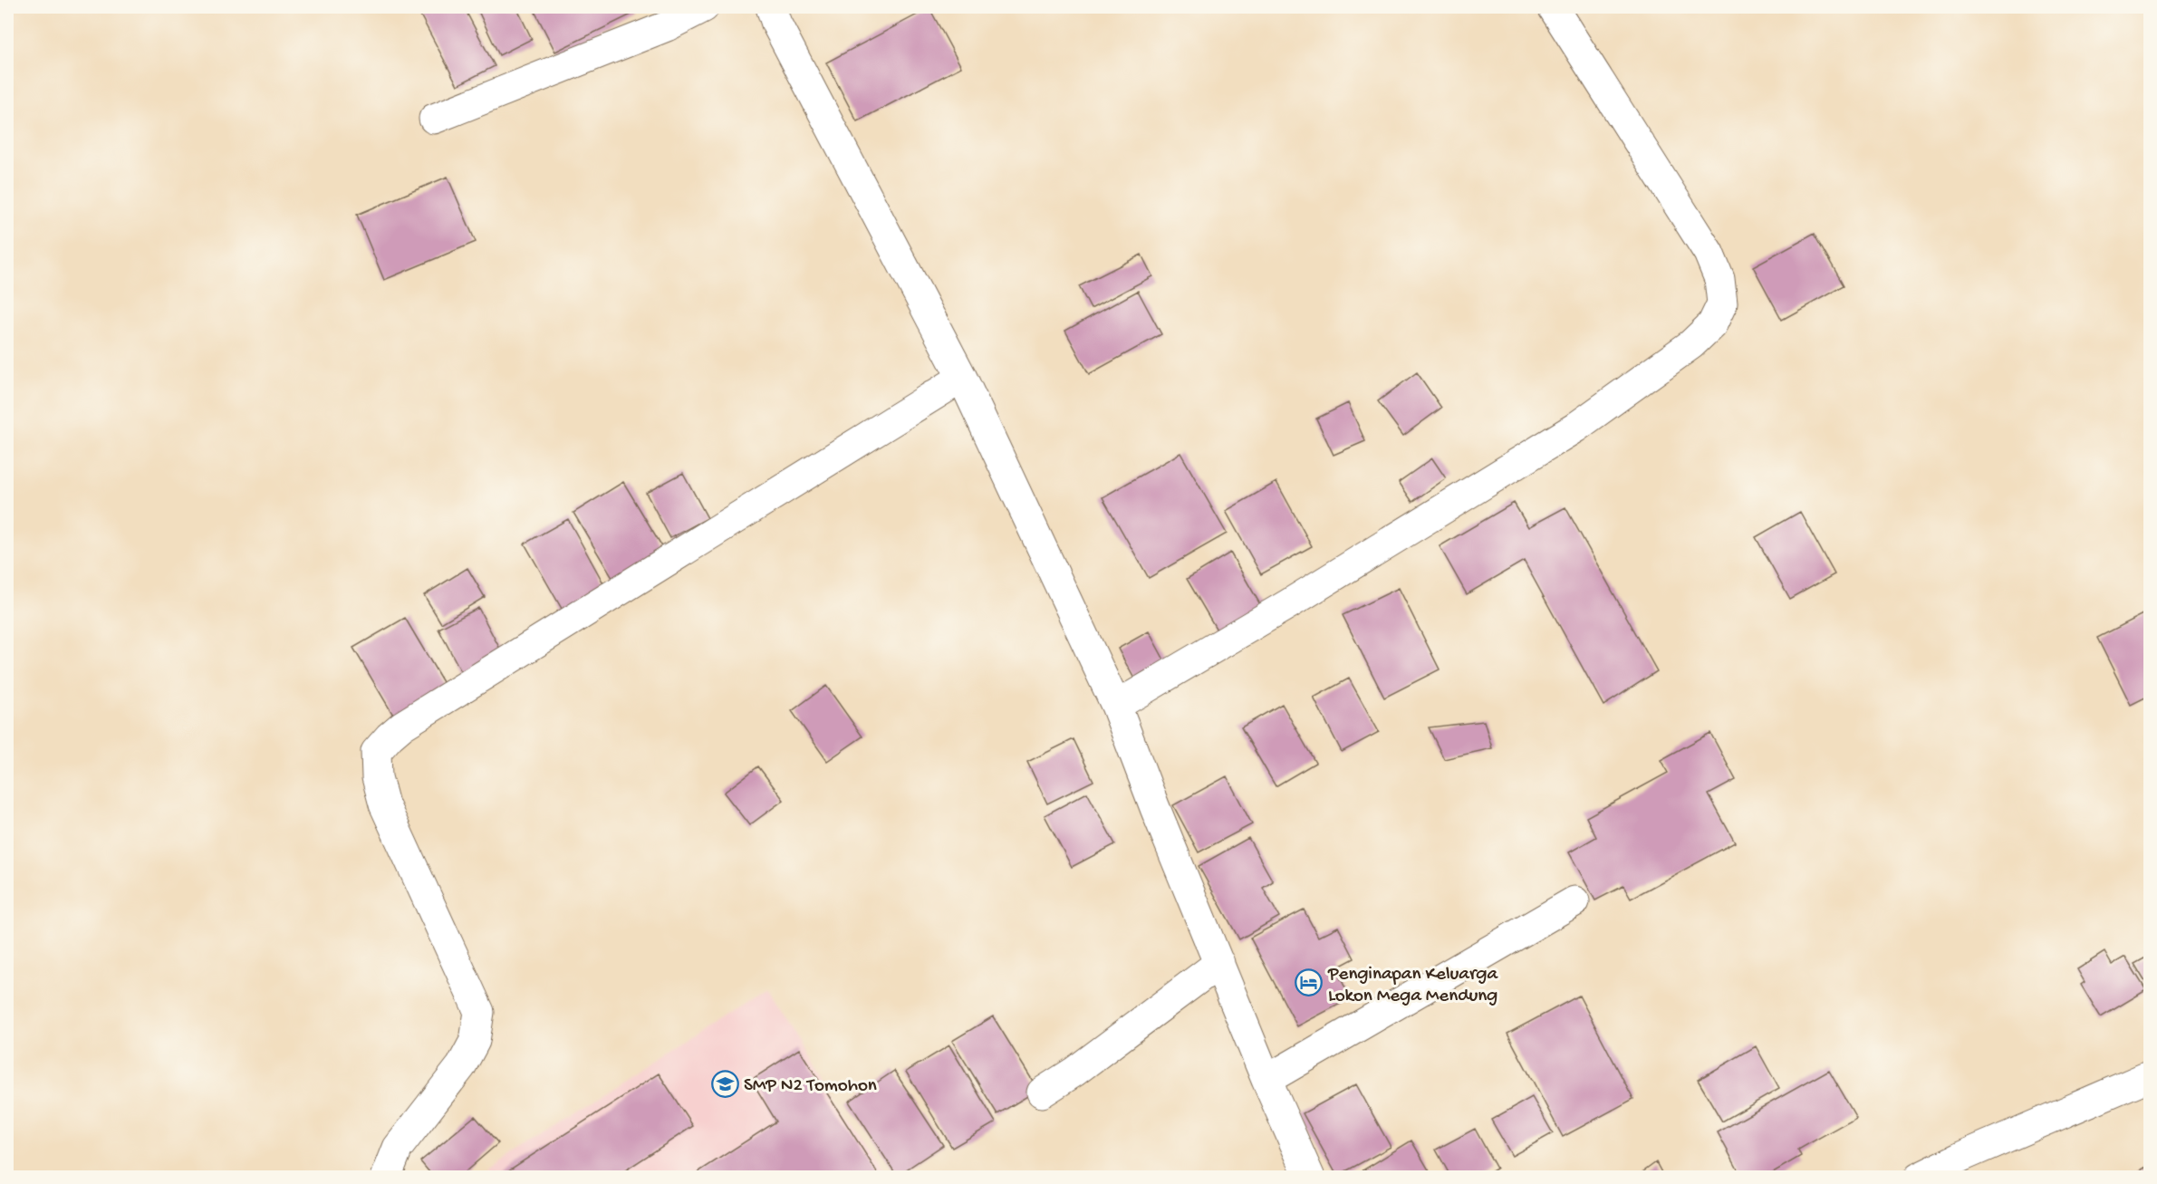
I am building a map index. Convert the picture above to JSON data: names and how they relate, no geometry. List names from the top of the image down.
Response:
{
  "places": {
    "hotel": ["Penginapan Keluarga Lokon Mega Mendung"],
    "school or university": ["SMP N2 Tomohon"]
  }
}
